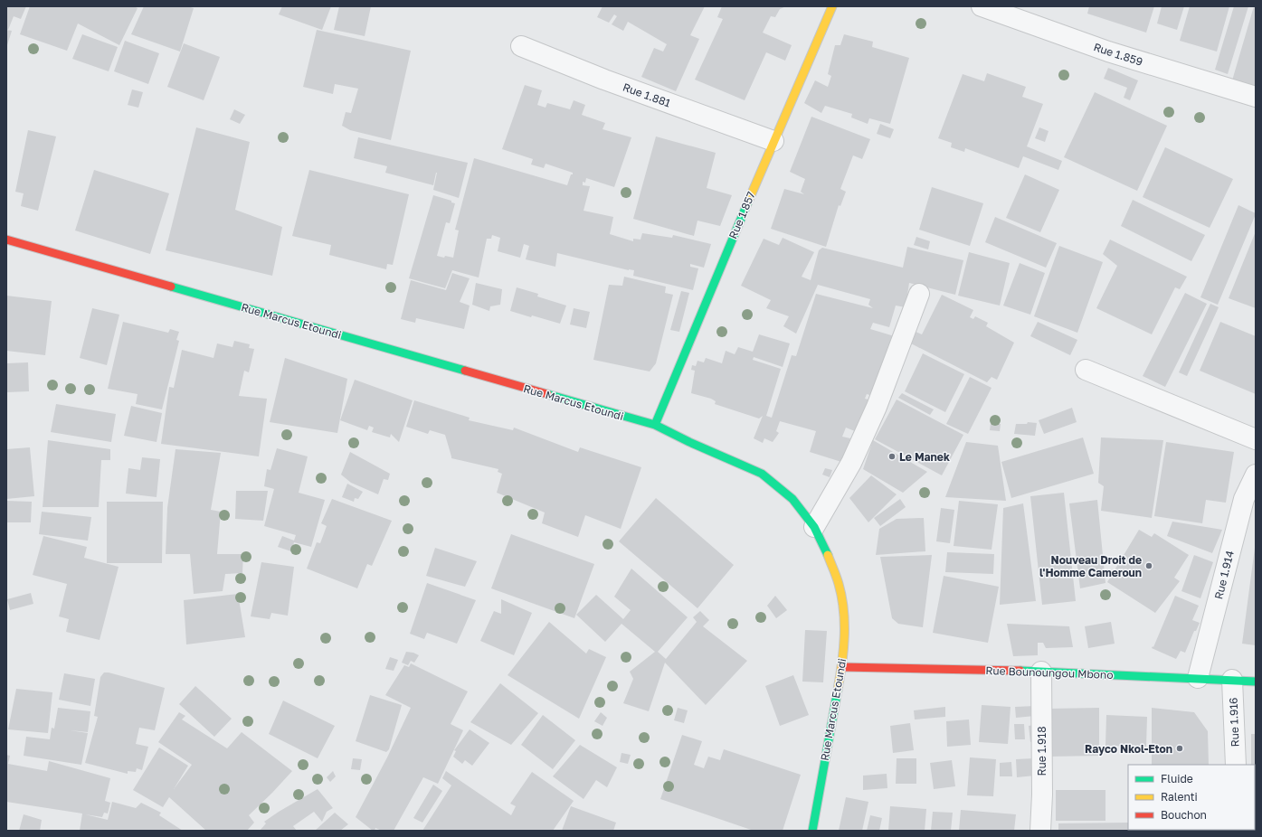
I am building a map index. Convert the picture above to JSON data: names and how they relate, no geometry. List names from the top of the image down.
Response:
{
  "streets": {
    "street": [
      "Rue 1.859",
      "Rue 1.881",
      "Rue 1.857",
      "Rue Marcus Etoundi",
      "Rue 1.914",
      "Rue Bounoungou Mbono",
      "Rue 1.916",
      "Rue 1.918"
    ]
  },
  "crossings": [
    ["Rue 1.881", "Rue 1.857"],
    ["Rue 1.857", "Rue Marcus Etoundi"],
    ["Rue Marcus Etoundi", "Rue Bounoungou Mbono"],
    ["Rue 1.914", "Rue Bounoungou Mbono"],
    ["Rue Bounoungou Mbono", "Rue 1.916"],
    ["Rue Bounoungou Mbono", "Rue 1.918"]
  ],
  "places": ["Le Manek", "Nouveau Droit de l'Homme Cameroun", "Rayco Nkol-Eton"],
  "legend": ["Fluide", "Ralenti", "Bouchon"]
}
